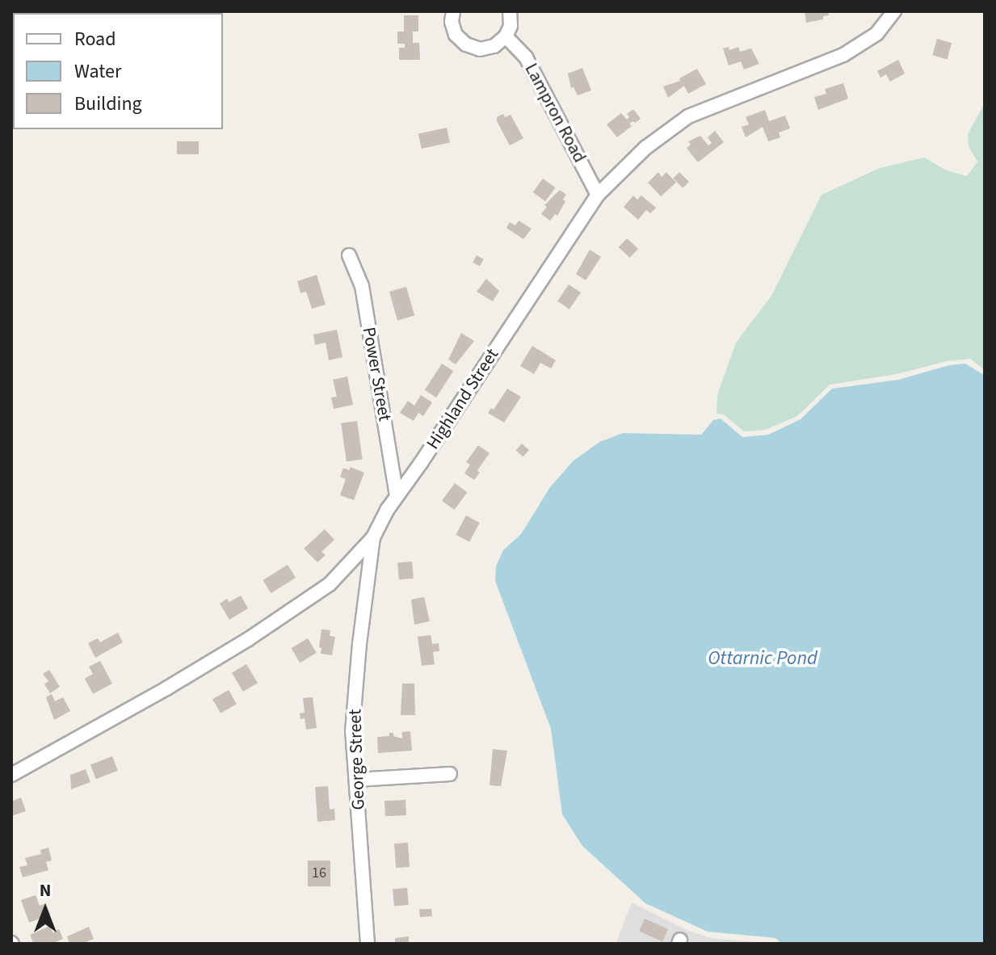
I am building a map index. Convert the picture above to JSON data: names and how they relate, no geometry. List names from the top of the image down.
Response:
{
  "streets": {
    "street": [
      "Lampron Road",
      "Power Street",
      "Highland Street",
      "George Street"
    ]
  },
  "crossings": [
    ["Lampron Road", "Highland Street"],
    ["Power Street", "Highland Street"],
    ["Highland Street", "George Street"]
  ],
  "water": ["Ottarnic Pond"],
  "house_numbers": ["16"],
  "legend": ["Road", "Water", "Building"],
  "north": "top"
}
